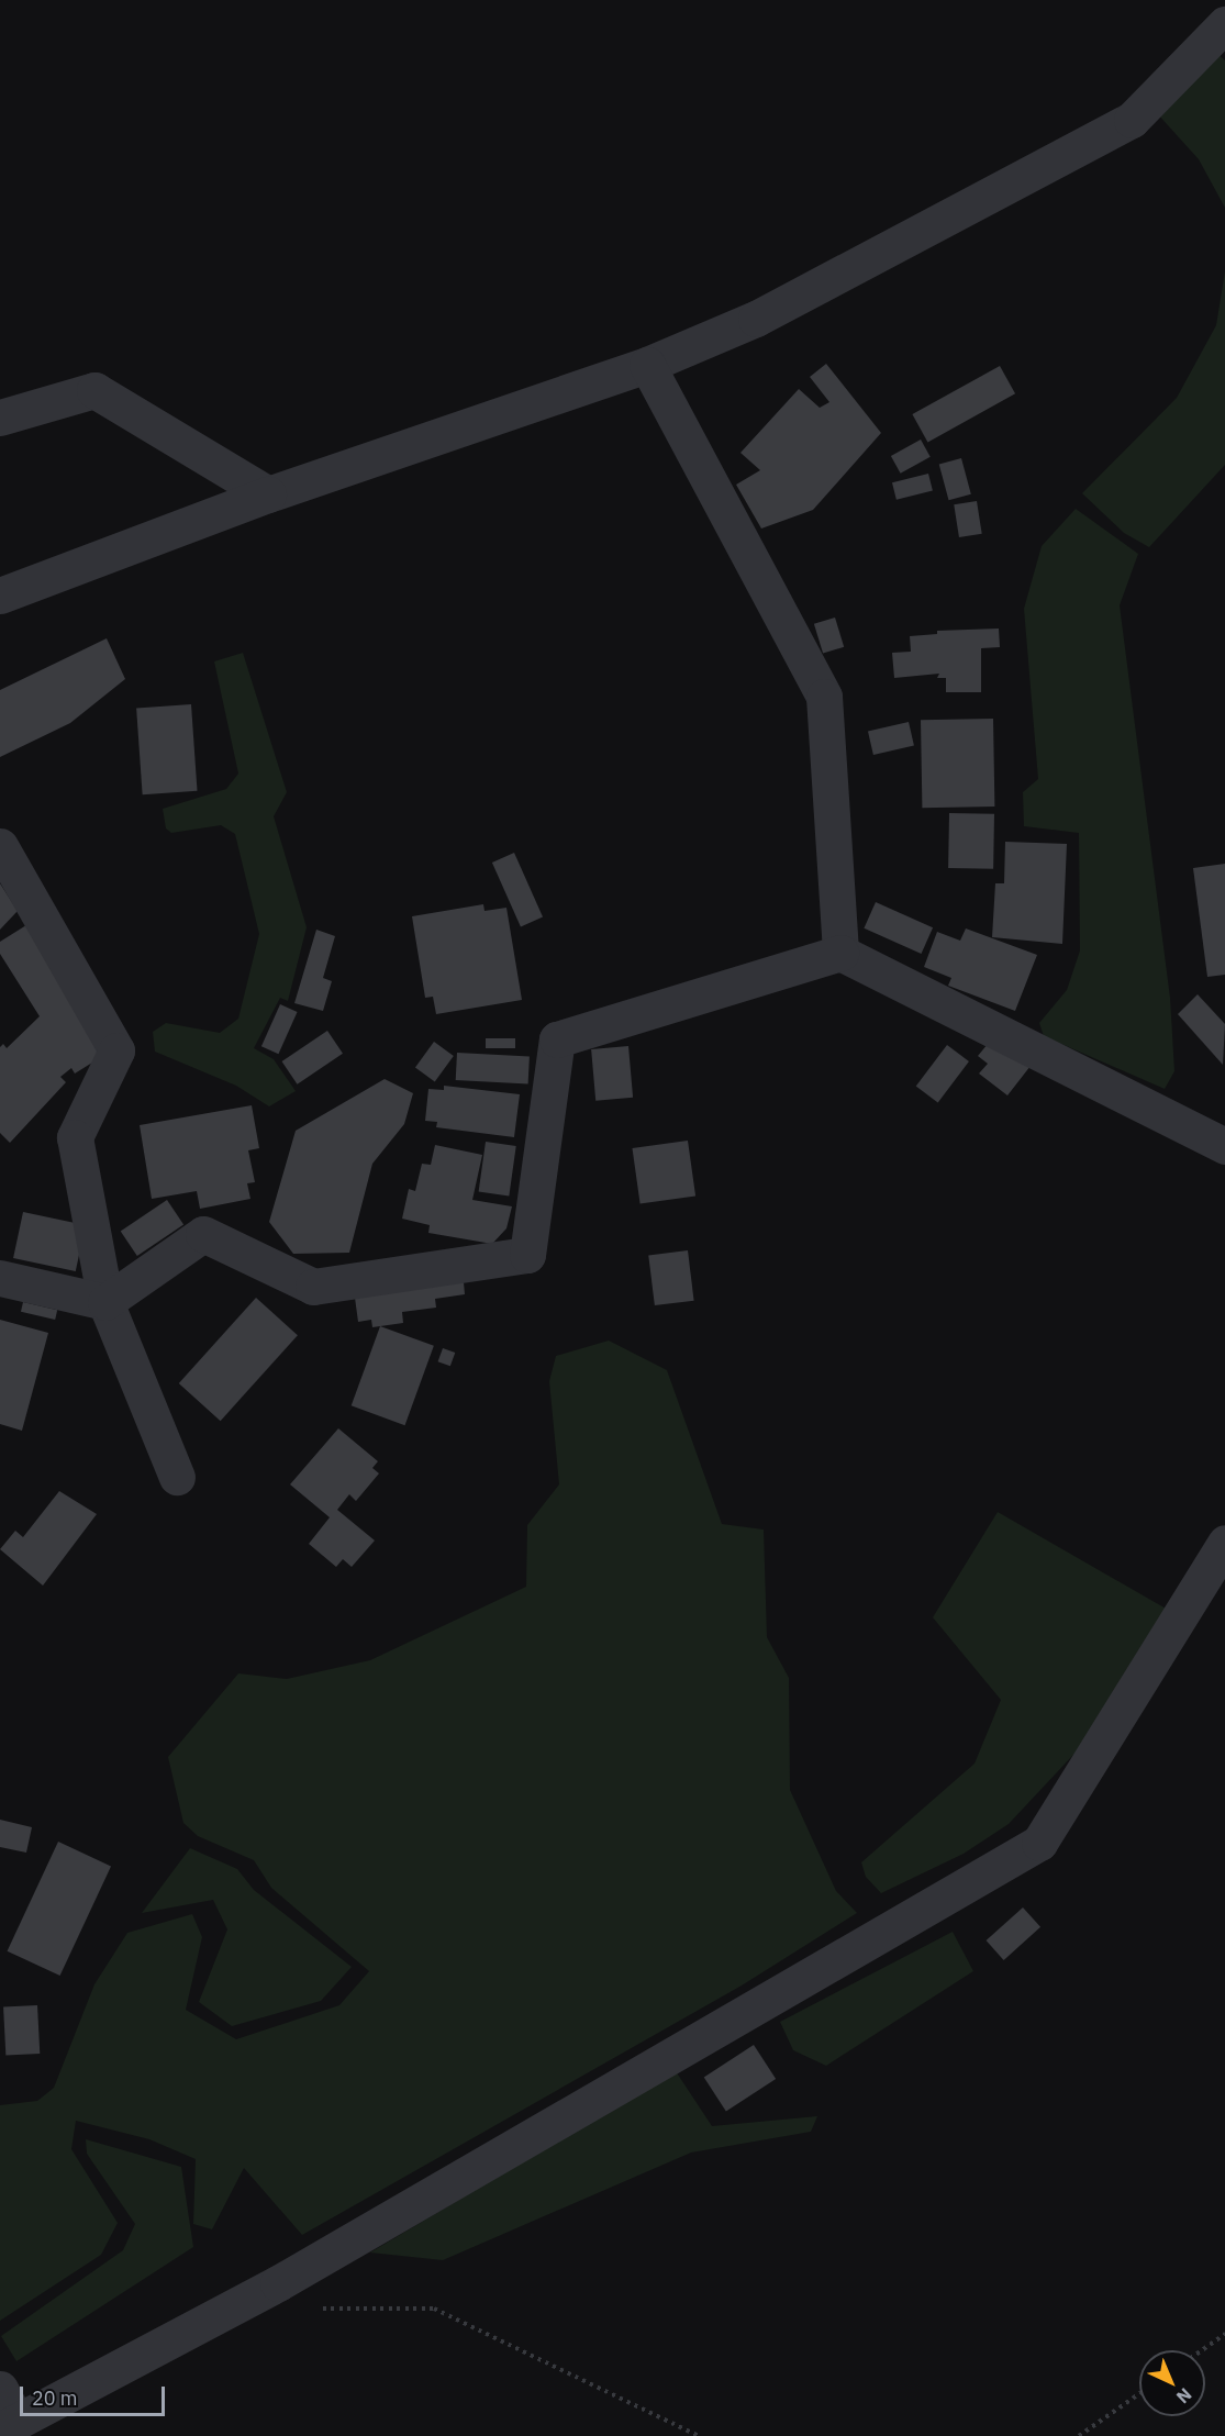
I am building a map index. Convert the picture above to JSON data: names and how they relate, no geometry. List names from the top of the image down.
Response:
{
  "scale_bar": "20 m",
  "north": "bottom right"
}
